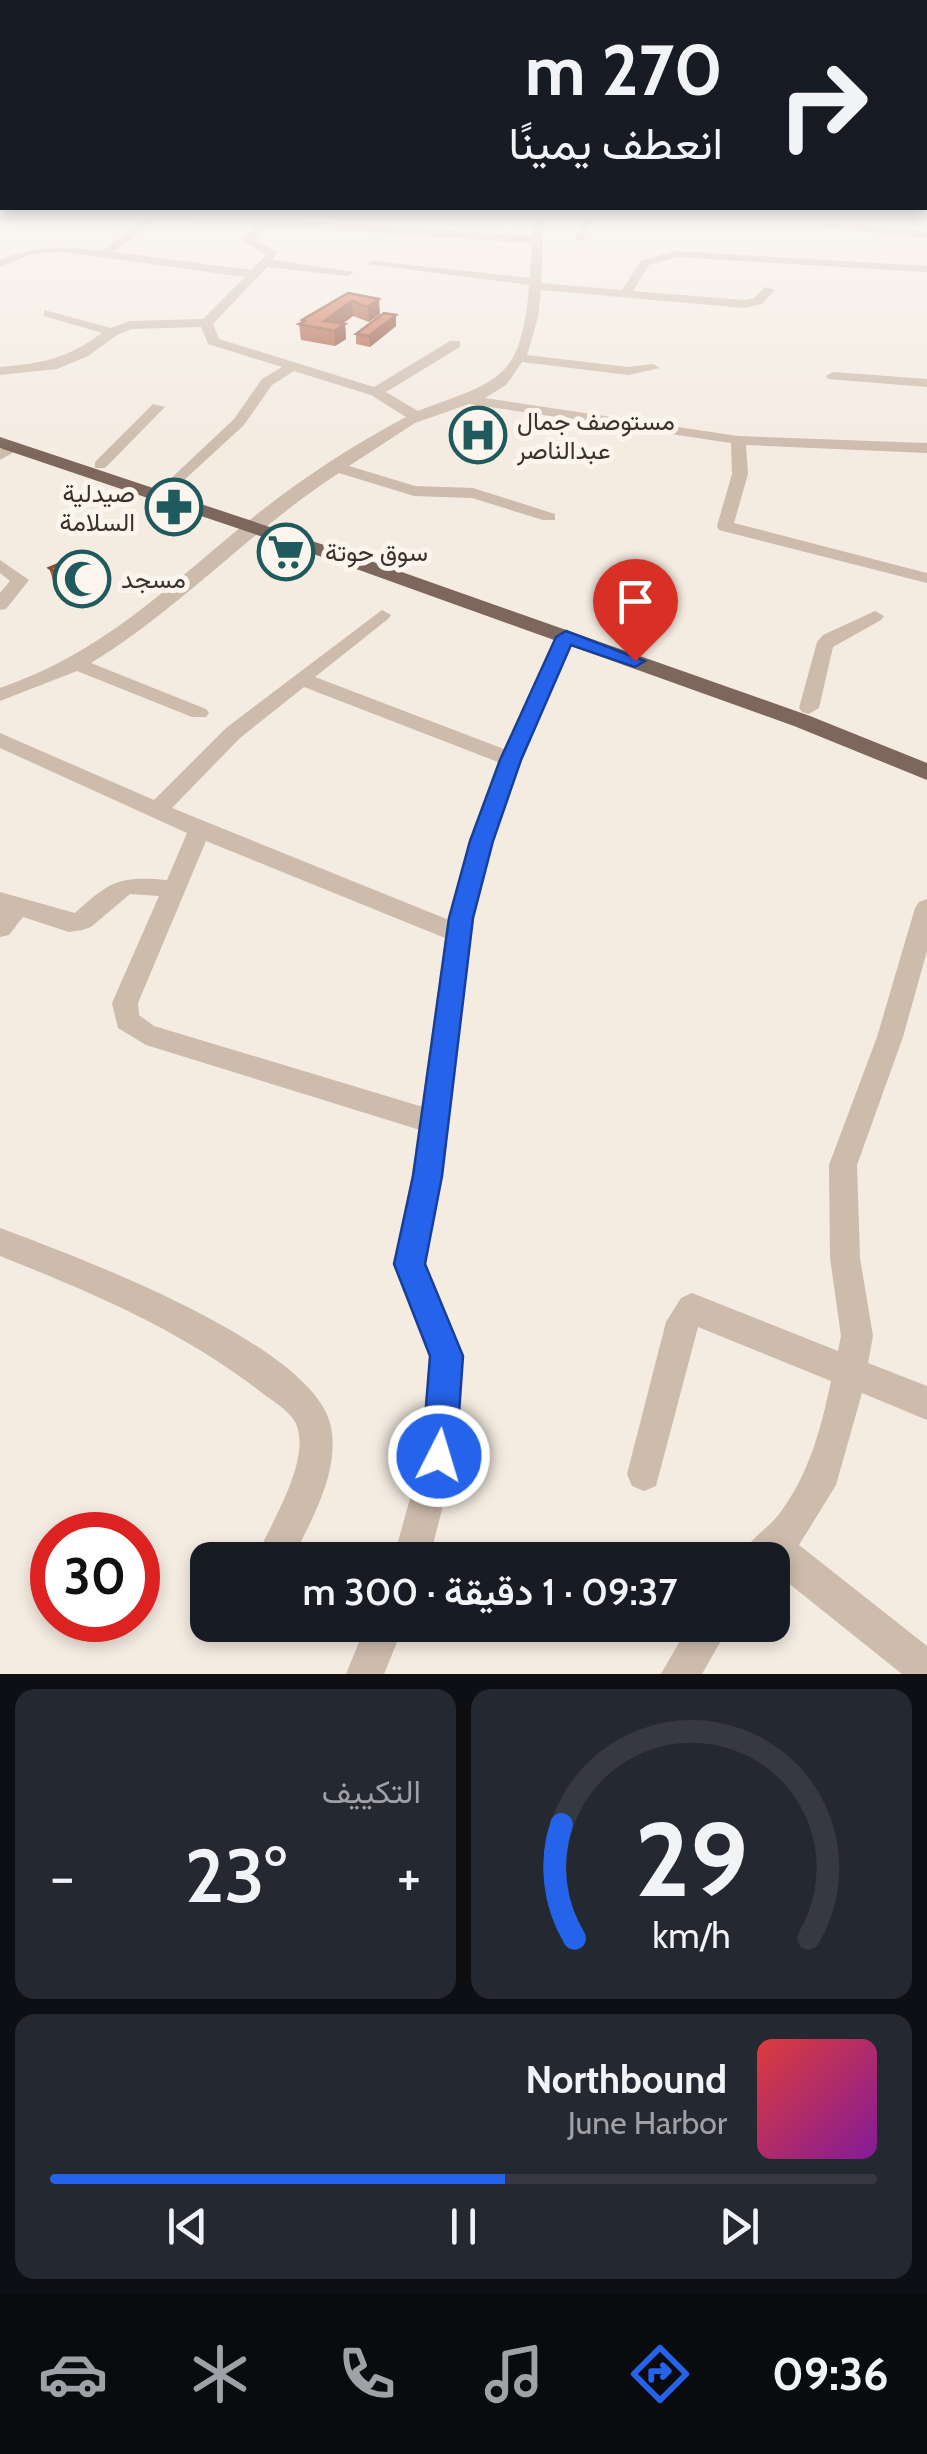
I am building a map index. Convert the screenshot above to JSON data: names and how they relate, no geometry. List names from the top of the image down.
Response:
{
  "places": {
    "hospital": ["مستوصف جمال عبدالناصر"],
    "pharmacy": ["صيدلية السلامة"],
    "supermarket": ["سوق حوتة"],
    "mosque": ["مسجد"]
  },
  "page": {
    "turn": ["270 m", "انعطف يمينًا"],
    "limit": "30",
    "trip": "09:37 · 1 دقيقة · 300 m",
    "tile": "التكييف",
    "heat": ["−", "23°", "+"],
    "song": ["Northbound", "June Harbor"],
    "tabs": "09:36",
    "gauge": ["29", "km/h"]
  }
}
